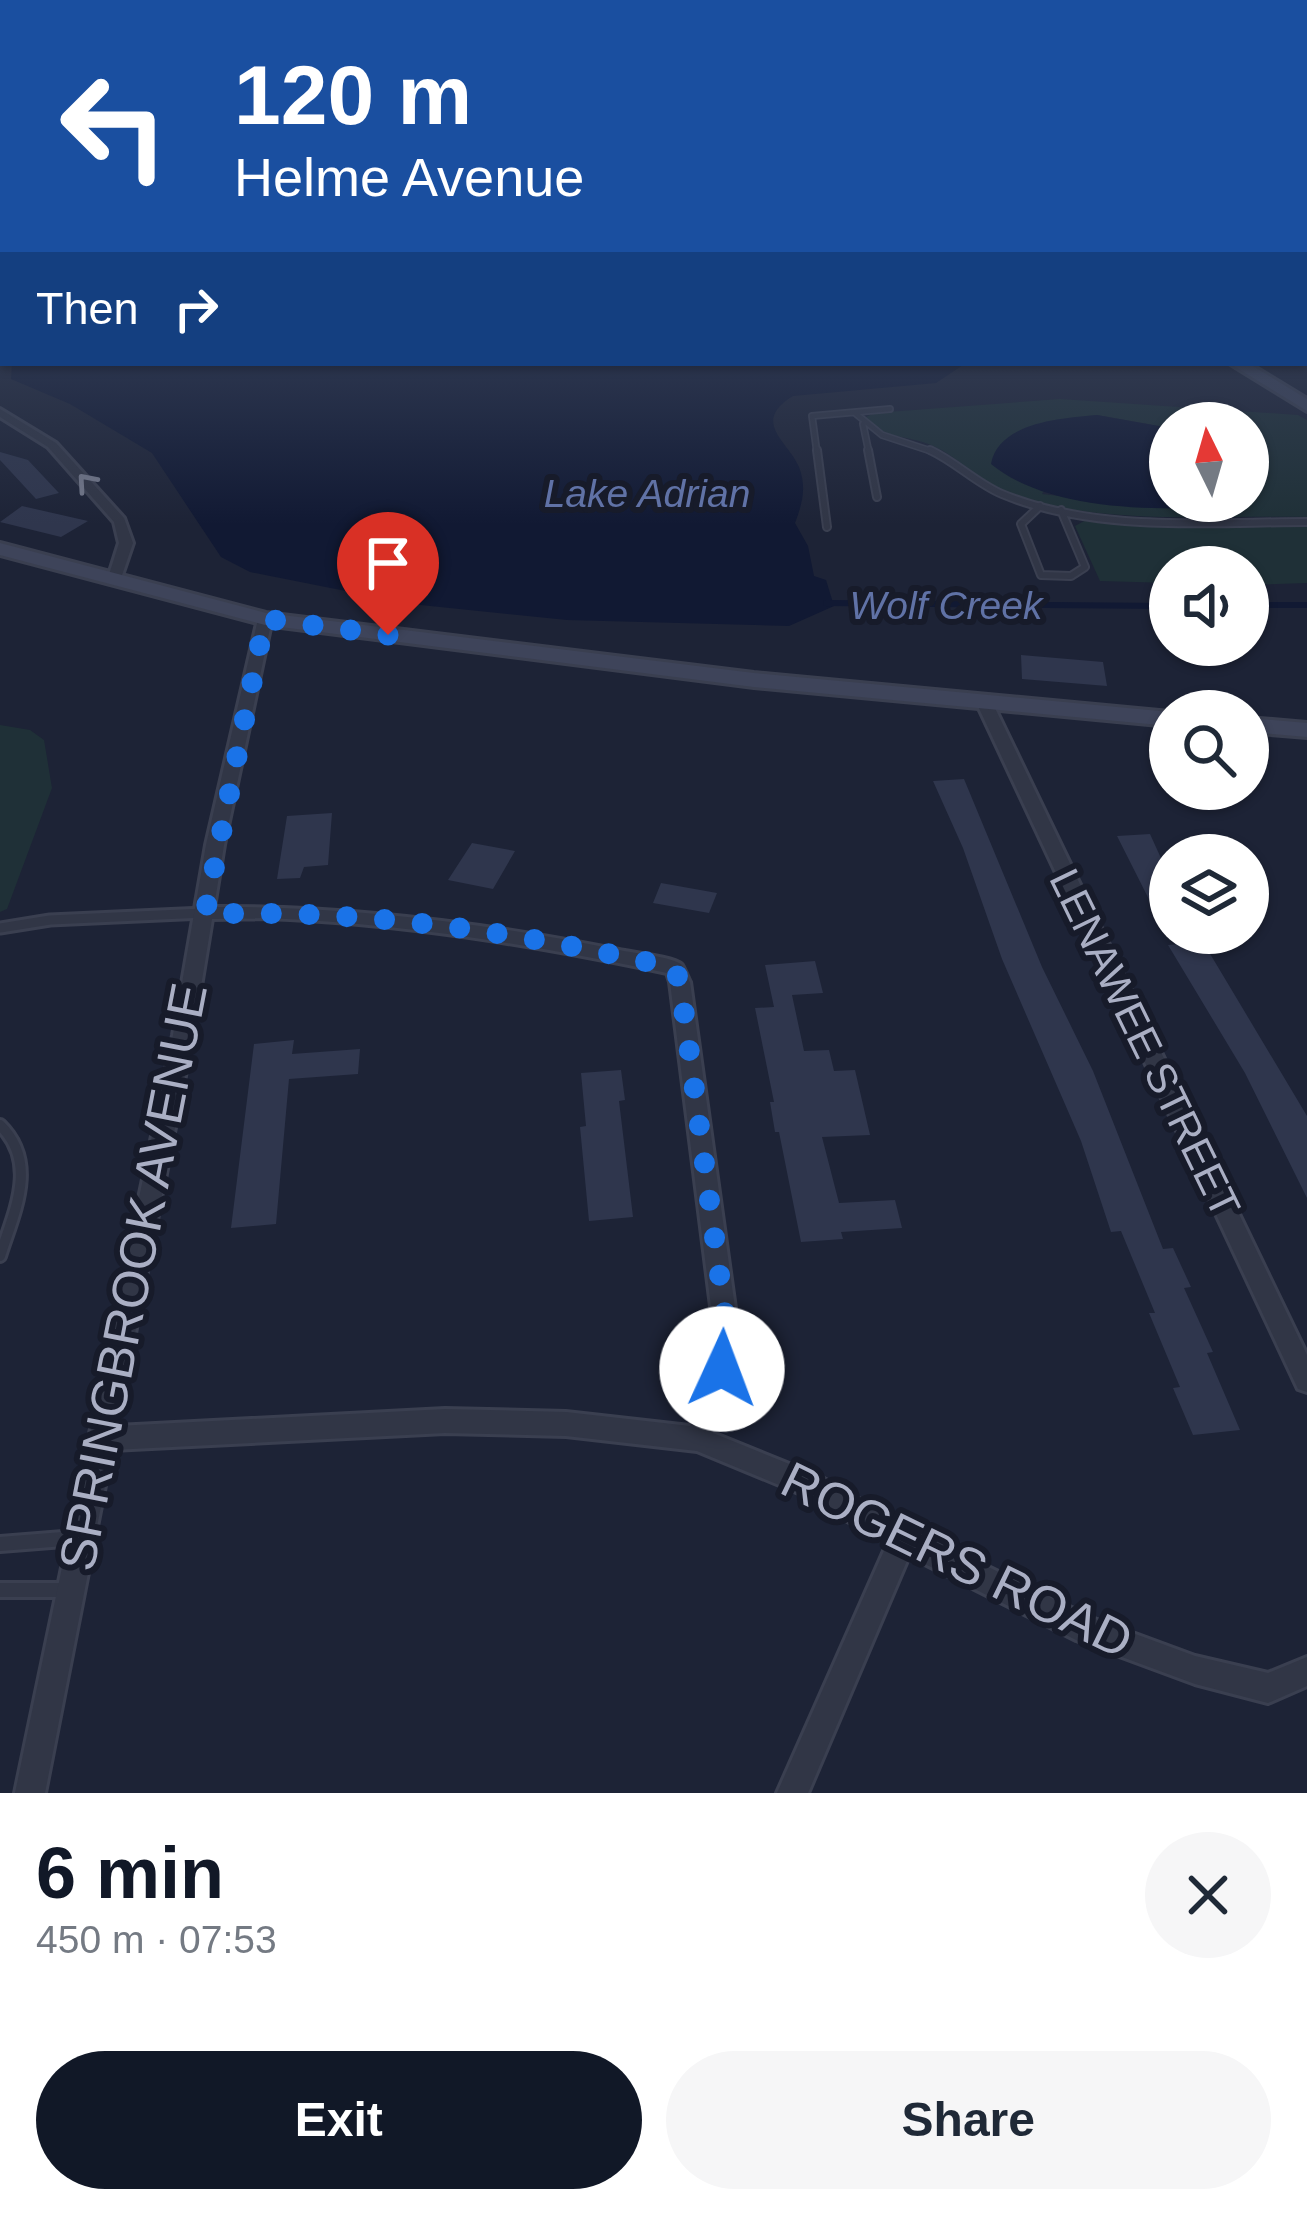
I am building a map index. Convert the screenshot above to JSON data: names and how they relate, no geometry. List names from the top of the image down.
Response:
{
  "streets": {
    "street": ["LENAWEE STREET", "SPRINGBROOK AVENUE", "ROGERS ROAD"]
  },
  "crossings": [
    ["SPRINGBROOK AVENUE", "ROGERS ROAD"]
  ],
  "water": ["Lake Adrian", "Wolf Creek"],
  "north": "top",
  "page": {
    "turn": ["120 m", "Helme Avenue"],
    "then": "Then",
    "heading": ["6 min", "450 m · 07:53"],
    "buttons": ["Exit", "Share"]
  }
}
